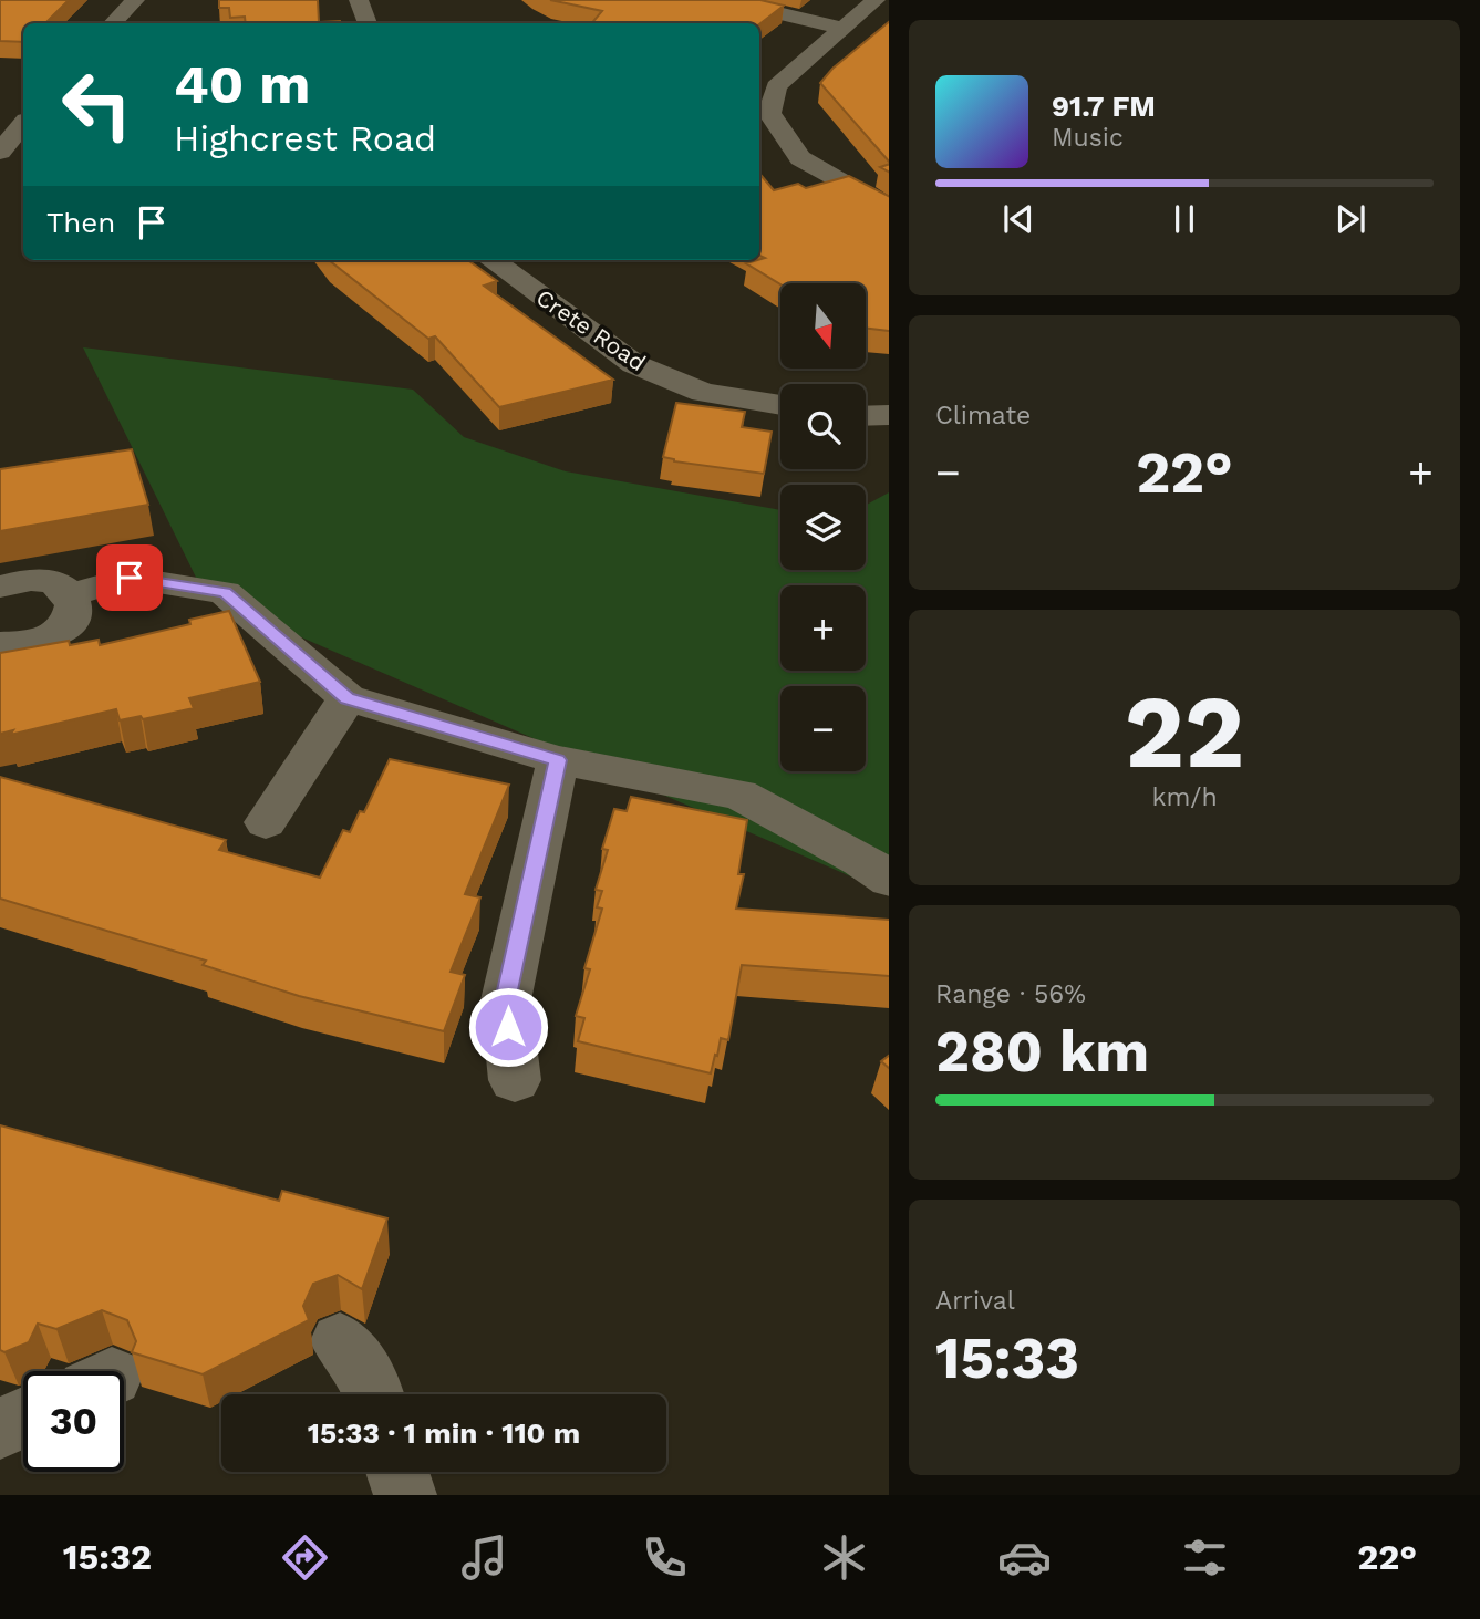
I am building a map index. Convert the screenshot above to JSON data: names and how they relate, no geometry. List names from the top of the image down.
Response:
{
  "streets": {
    "street": ["Crete Road"]
  },
  "north": "bottom",
  "page": {
    "turn": ["40 m", "Highcrest Road"],
    "song": ["91.7 FM", "Music"],
    "then": "Then",
    "map_buttons": ["+", "−"],
    "tile": [
      "Climate",
      ["22", "km/h"],
      ["Range · 56%", "280 km"],
      ["Arrival", "15:33"]
    ],
    "heat": ["−", "22°", "+"],
    "limit": "30",
    "trip": "15:33 · 1 min · 110 m",
    "tabs": ["15:32", "22°"]
  }
}
